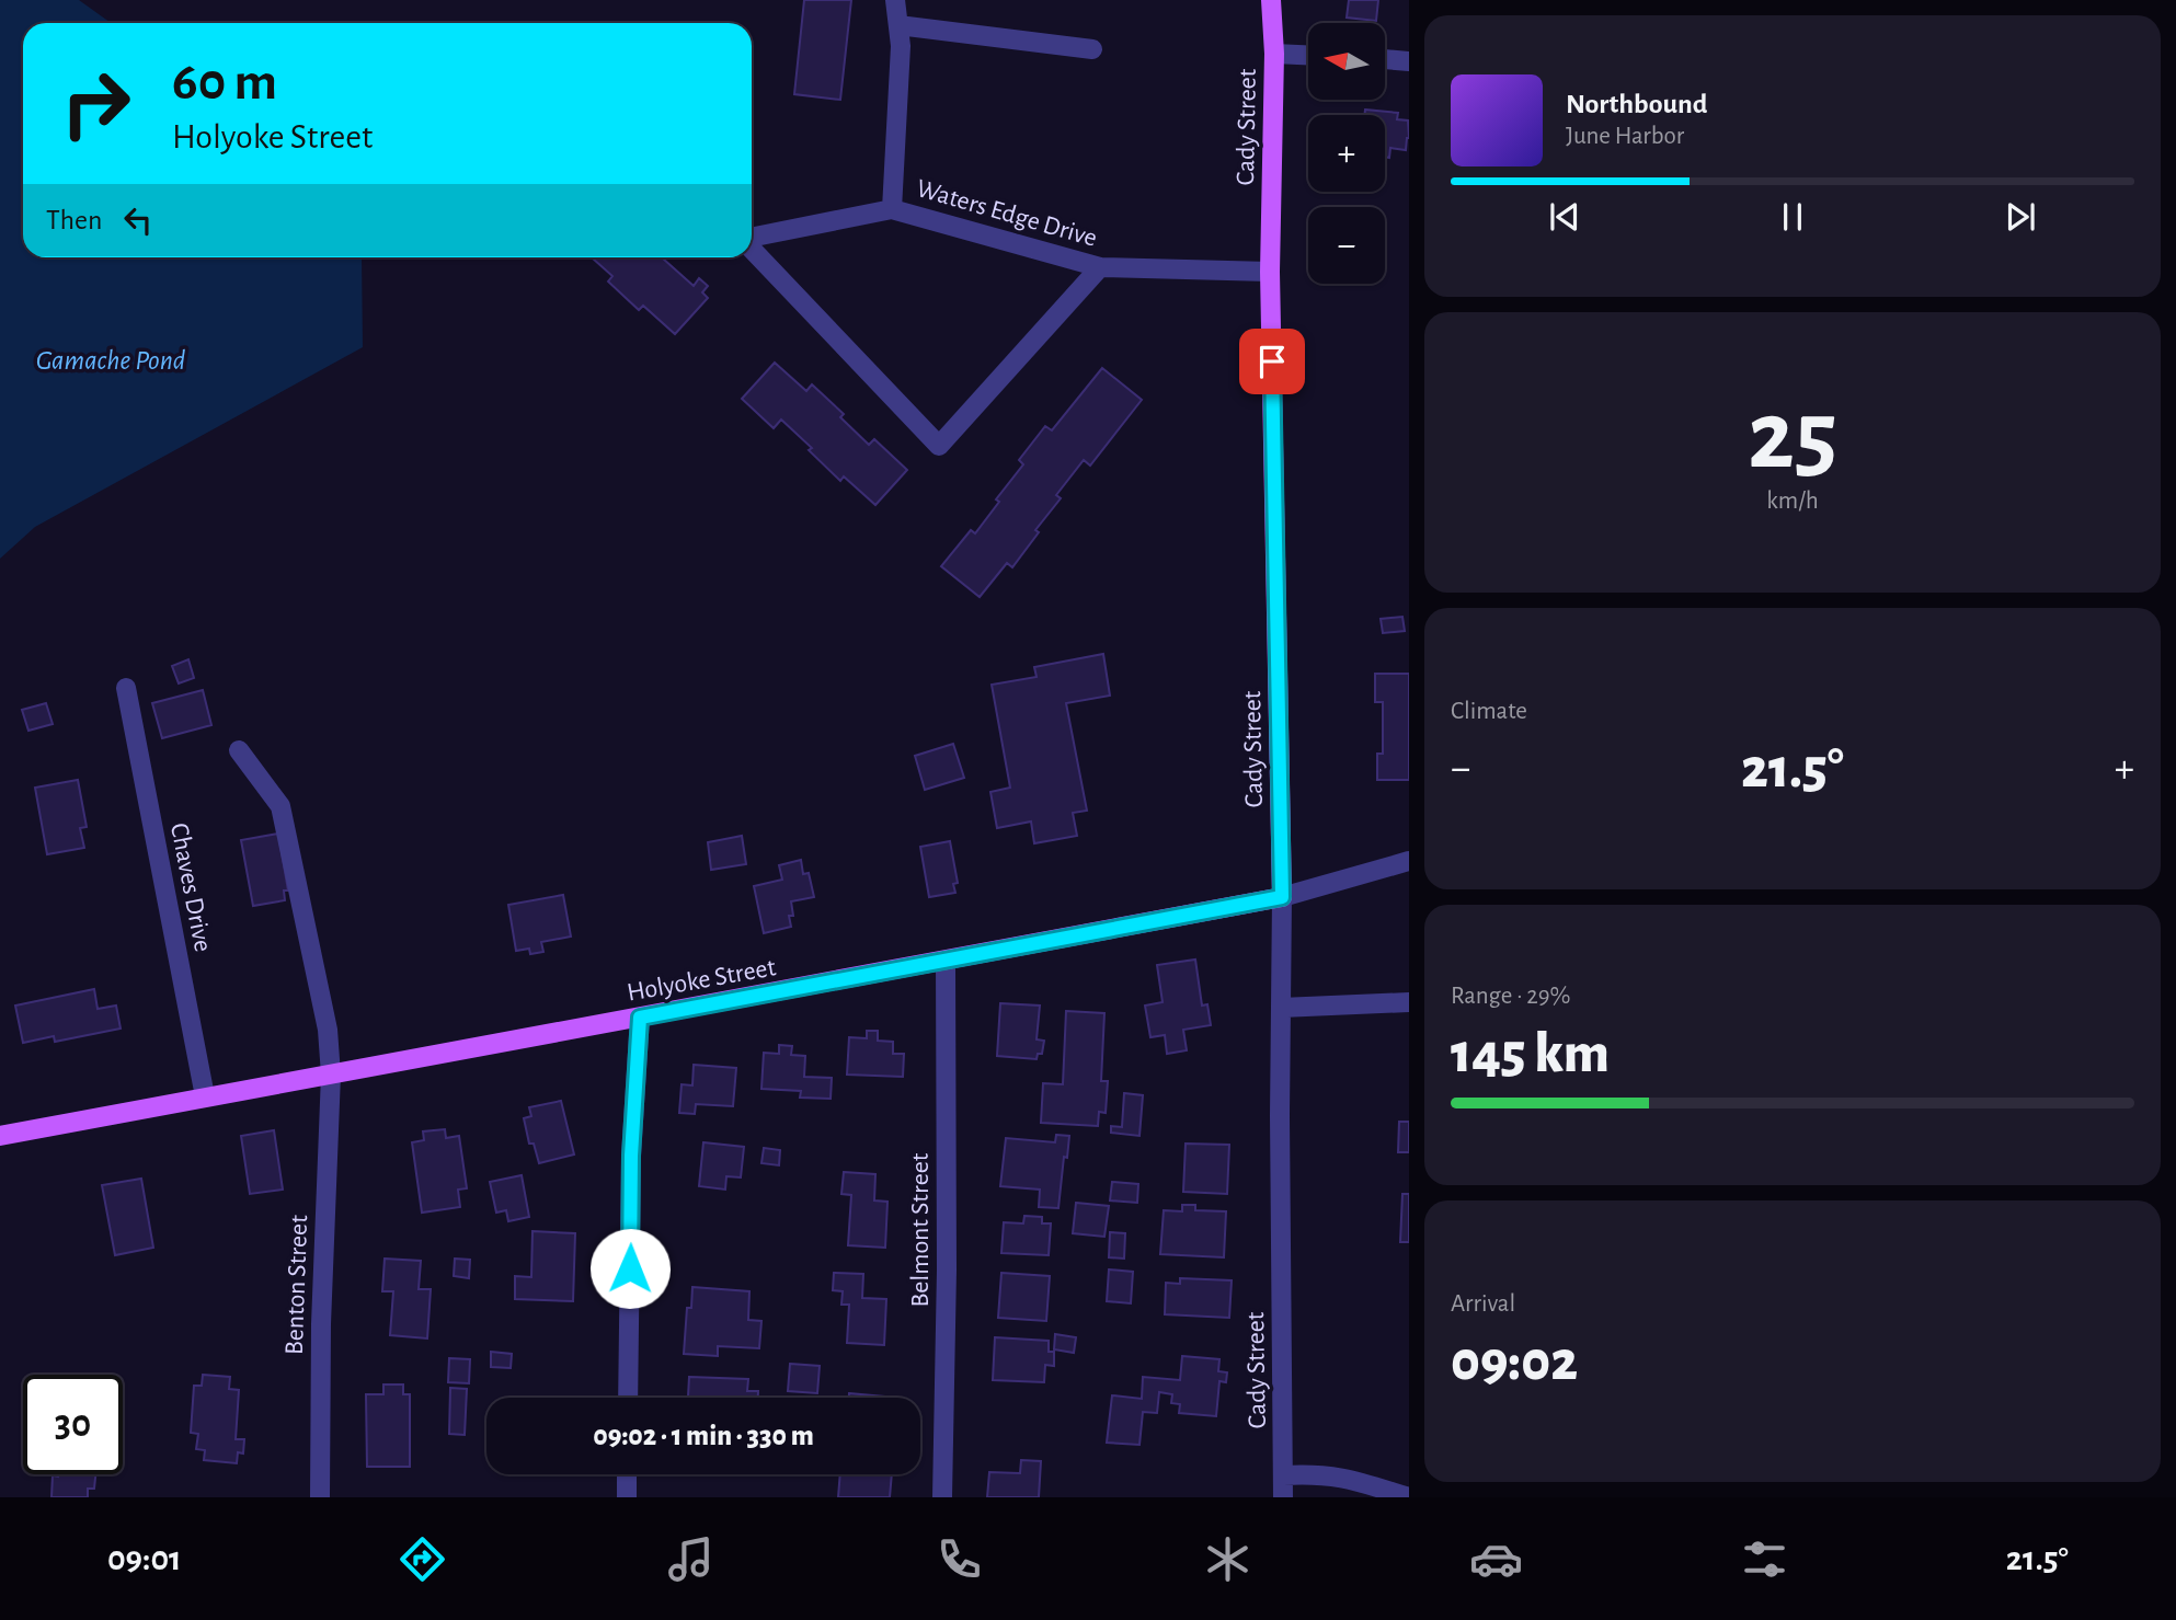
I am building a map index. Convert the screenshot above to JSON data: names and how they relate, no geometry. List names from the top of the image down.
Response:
{
  "streets": {
    "main road": ["Cady Street", "Holyoke Street"],
    "street": [
      "Waters Edge Drive",
      "Chaves Drive",
      "Belmont Street",
      "Benton Street"
    ]
  },
  "crossings": [
    ["Cady Street", "Waters Edge Drive"],
    ["Cady Street", "Holyoke Street"],
    ["Chaves Drive", "Holyoke Street"],
    ["Holyoke Street", "Belmont Street"],
    ["Holyoke Street", "Benton Street"]
  ],
  "water": ["Gamache Pond"],
  "north": "left",
  "page": {
    "map_buttons": ["+", "−"],
    "turn": ["60 m", "Holyoke Street"],
    "song": ["Northbound", "June Harbor"],
    "then": "Then",
    "tile": [
      ["25", "km/h"],
      "Climate",
      ["Range · 29%", "145 km"],
      ["Arrival", "09:02"]
    ],
    "heat": ["−", "21.5°", "+"],
    "limit": "30",
    "trip": "09:02 · 1 min · 330 m",
    "tabs": ["09:01", "21.5°"]
  }
}
